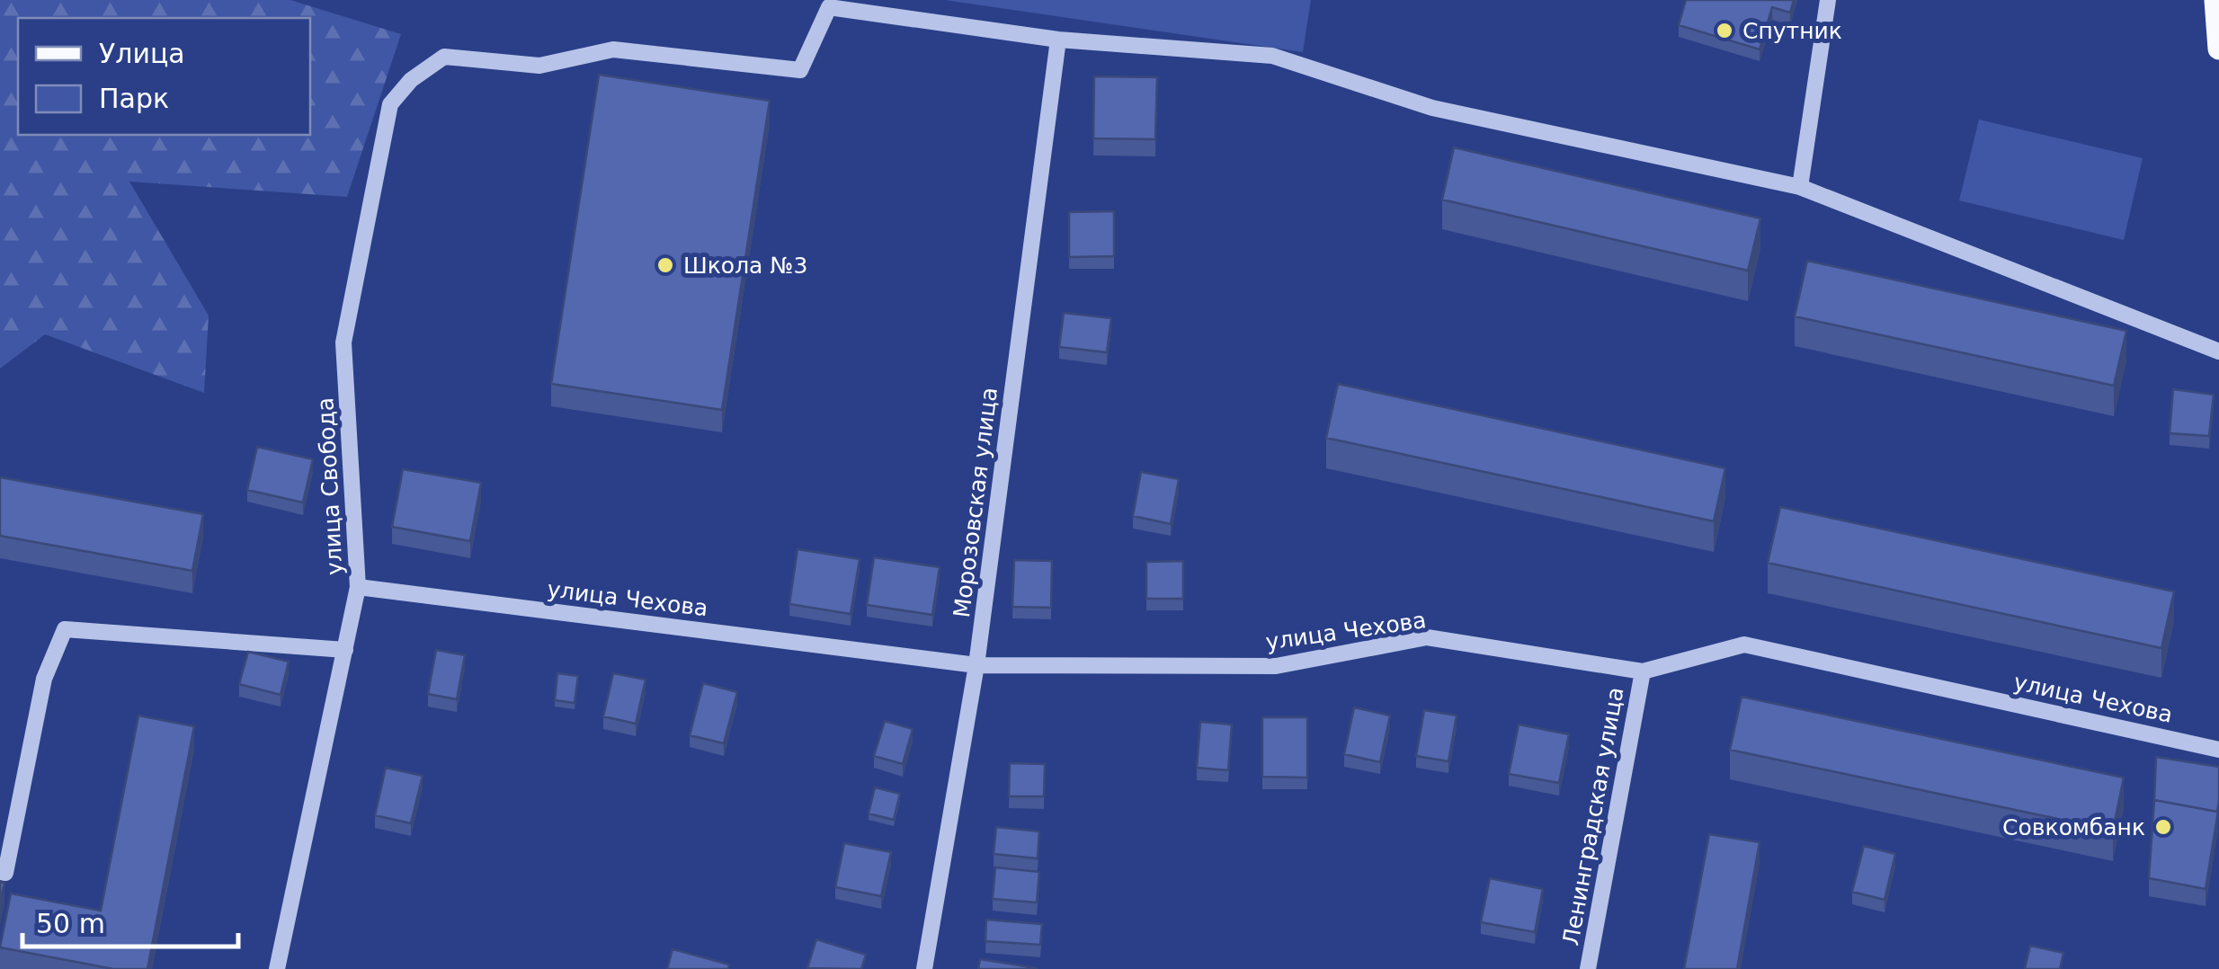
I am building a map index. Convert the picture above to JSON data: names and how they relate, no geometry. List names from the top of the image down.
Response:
{
  "streets": {
    "street": [
      "улица Свобода",
      "Морозовская улица",
      "улица Чехова",
      "Ленинградская улица"
    ]
  },
  "crossings": [
    ["улица Свобода", "Морозовская улица"],
    ["улица Свобода", "улица Чехова"],
    ["Морозовская улица", "улица Чехова"],
    ["улица Чехова", "Ленинградская улица"]
  ],
  "places": ["Спутник", "Школа №3", "Совкомбанк"],
  "legend": ["Улица", "Парк"],
  "scale_bar": "50 m"
}
